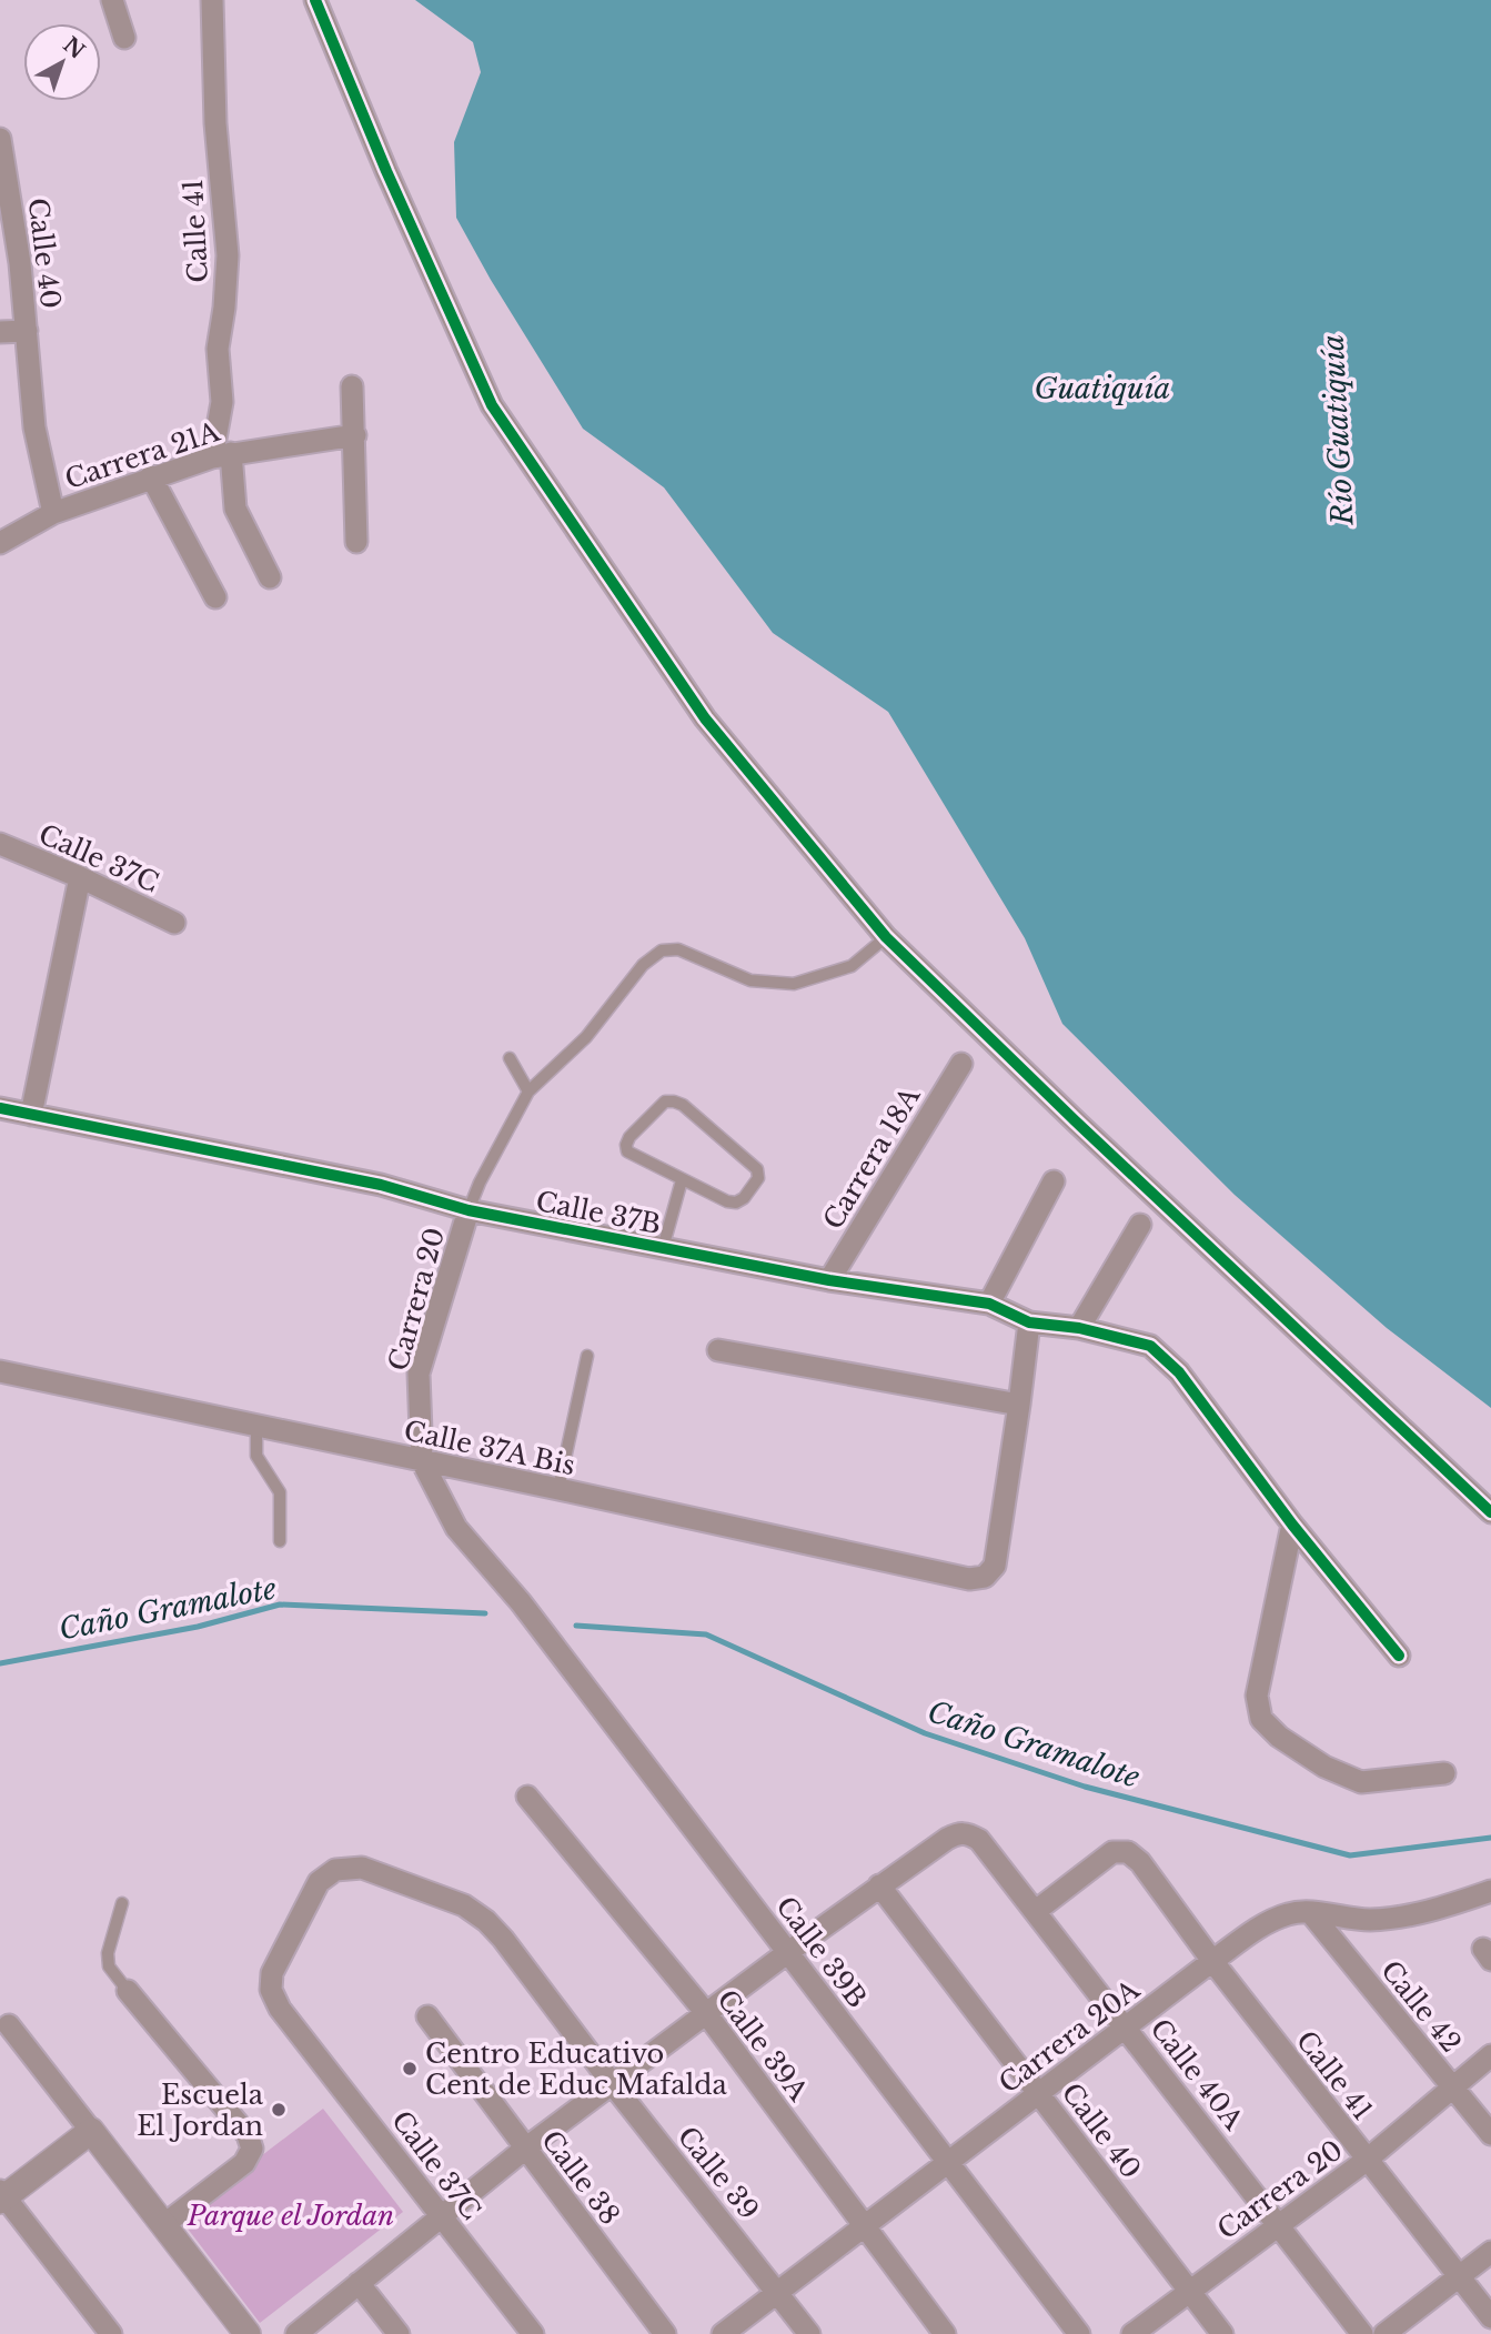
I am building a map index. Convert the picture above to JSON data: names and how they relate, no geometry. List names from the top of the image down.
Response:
{
  "streets": {
    "street": [
      "Calle 41",
      "Calle 40",
      "Carrera 21A",
      "Calle 37C",
      "Carrera 18A",
      "Calle 37B",
      "Carrera 20",
      "Calle 37A Bis",
      "Calle 39B",
      "Calle 42",
      "Carrera 20A",
      "Calle 39A",
      "Calle 40A",
      "Calle 39",
      "Calle 38"
    ]
  },
  "crossings": [
    ["Calle 41", "Carrera 21A"],
    ["Calle 41", "Carrera 20"],
    ["Calle 41", "Carrera 20A"],
    ["Calle 41", "Calle 40A"],
    ["Calle 40", "Carrera 21A"],
    ["Calle 40", "Carrera 20"],
    ["Calle 40", "Carrera 20A"],
    ["Calle 40", "Calle 40A"],
    ["Calle 37C", "Calle 39"],
    ["Carrera 18A", "Calle 37B"],
    ["Calle 37B", "Carrera 20"],
    ["Carrera 20", "Calle 37A Bis"],
    ["Carrera 20", "Calle 39B"],
    ["Carrera 20", "Calle 42"],
    ["Carrera 20", "Calle 40A"],
    ["Calle 39B", "Carrera 20A"],
    ["Calle 42", "Carrera 20A"],
    ["Carrera 20A", "Calle 39A"],
    ["Carrera 20A", "Calle 40A"],
    ["Carrera 20A", "Calle 39"]
  ],
  "water": ["Guatiquía", "Río Guatiquía", "Caño Gramalote"],
  "parks": ["Parque el Jordan"],
  "places": ["Centro Educativo Cent de Educ Mafalda", "Escuela El Jordan"],
  "north": "top right"
}
